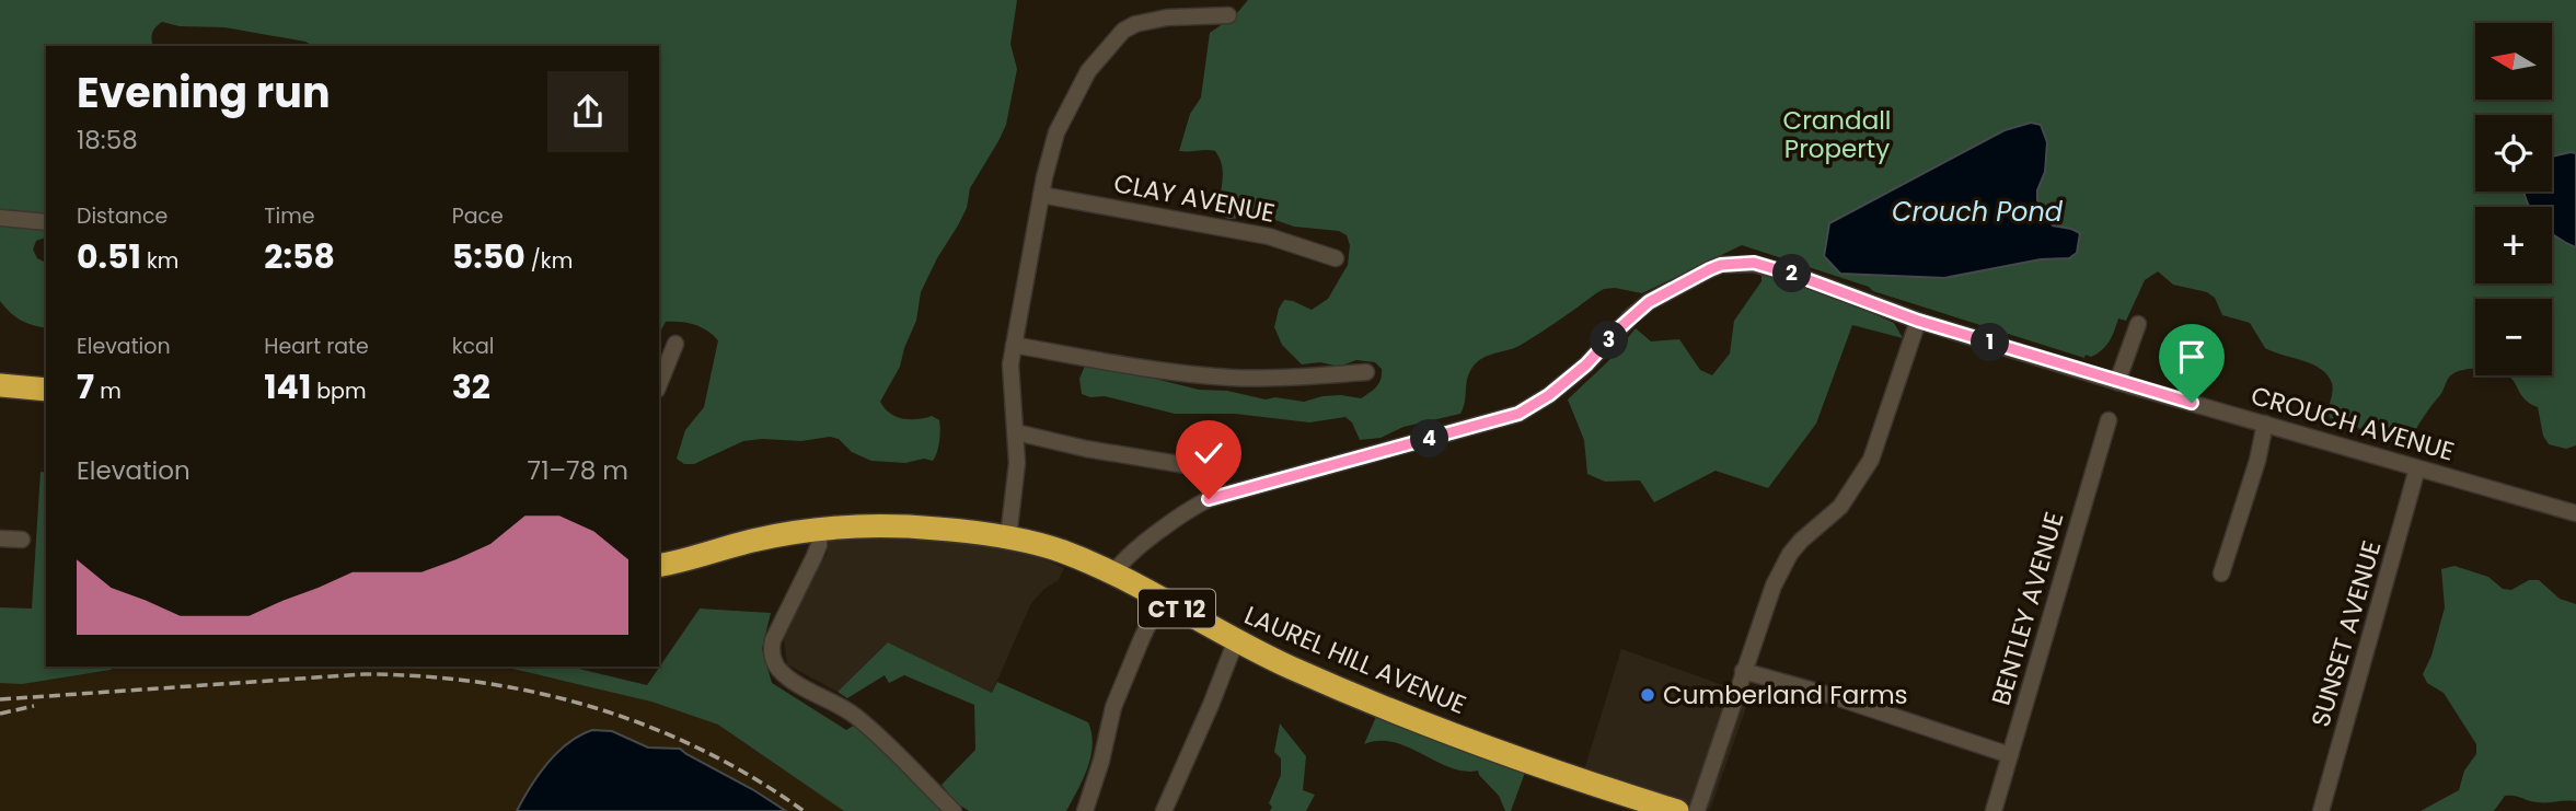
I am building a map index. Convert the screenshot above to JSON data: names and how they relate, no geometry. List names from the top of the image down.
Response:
{
  "streets": {
    "highway": ["CT 12", "LAUREL HILL AVENUE"],
    "street": [
      "CLAY AVENUE",
      "CROUCH AVENUE",
      "BENTLEY AVENUE",
      "SUNSET AVENUE"
    ]
  },
  "crossings": [
    ["CROUCH AVENUE", "SUNSET AVENUE"],
    ["CROUCH AVENUE", "LAUREL HILL AVENUE"]
  ],
  "water": ["Crouch Pond"],
  "parks": ["Crandall Property"],
  "places": ["Cumberland Farms"],
  "north": "left",
  "page": {
    "map_buttons": ["+", "−"],
    "heading": ["Evening run", "18:58"],
    "stats": [
      ["Distance", "0.51 km"],
      ["Time", "2:58"],
      ["Pace", "5:50 /km"],
      ["Elevation", "7 m"],
      ["Heart rate", "141 bpm"],
      ["kcal", "32"]
    ],
    "pins": [
      "2",
      "3",
      "1",
      "4"
    ],
    "chart": ["Elevation", "71–78 m"]
  }
}
